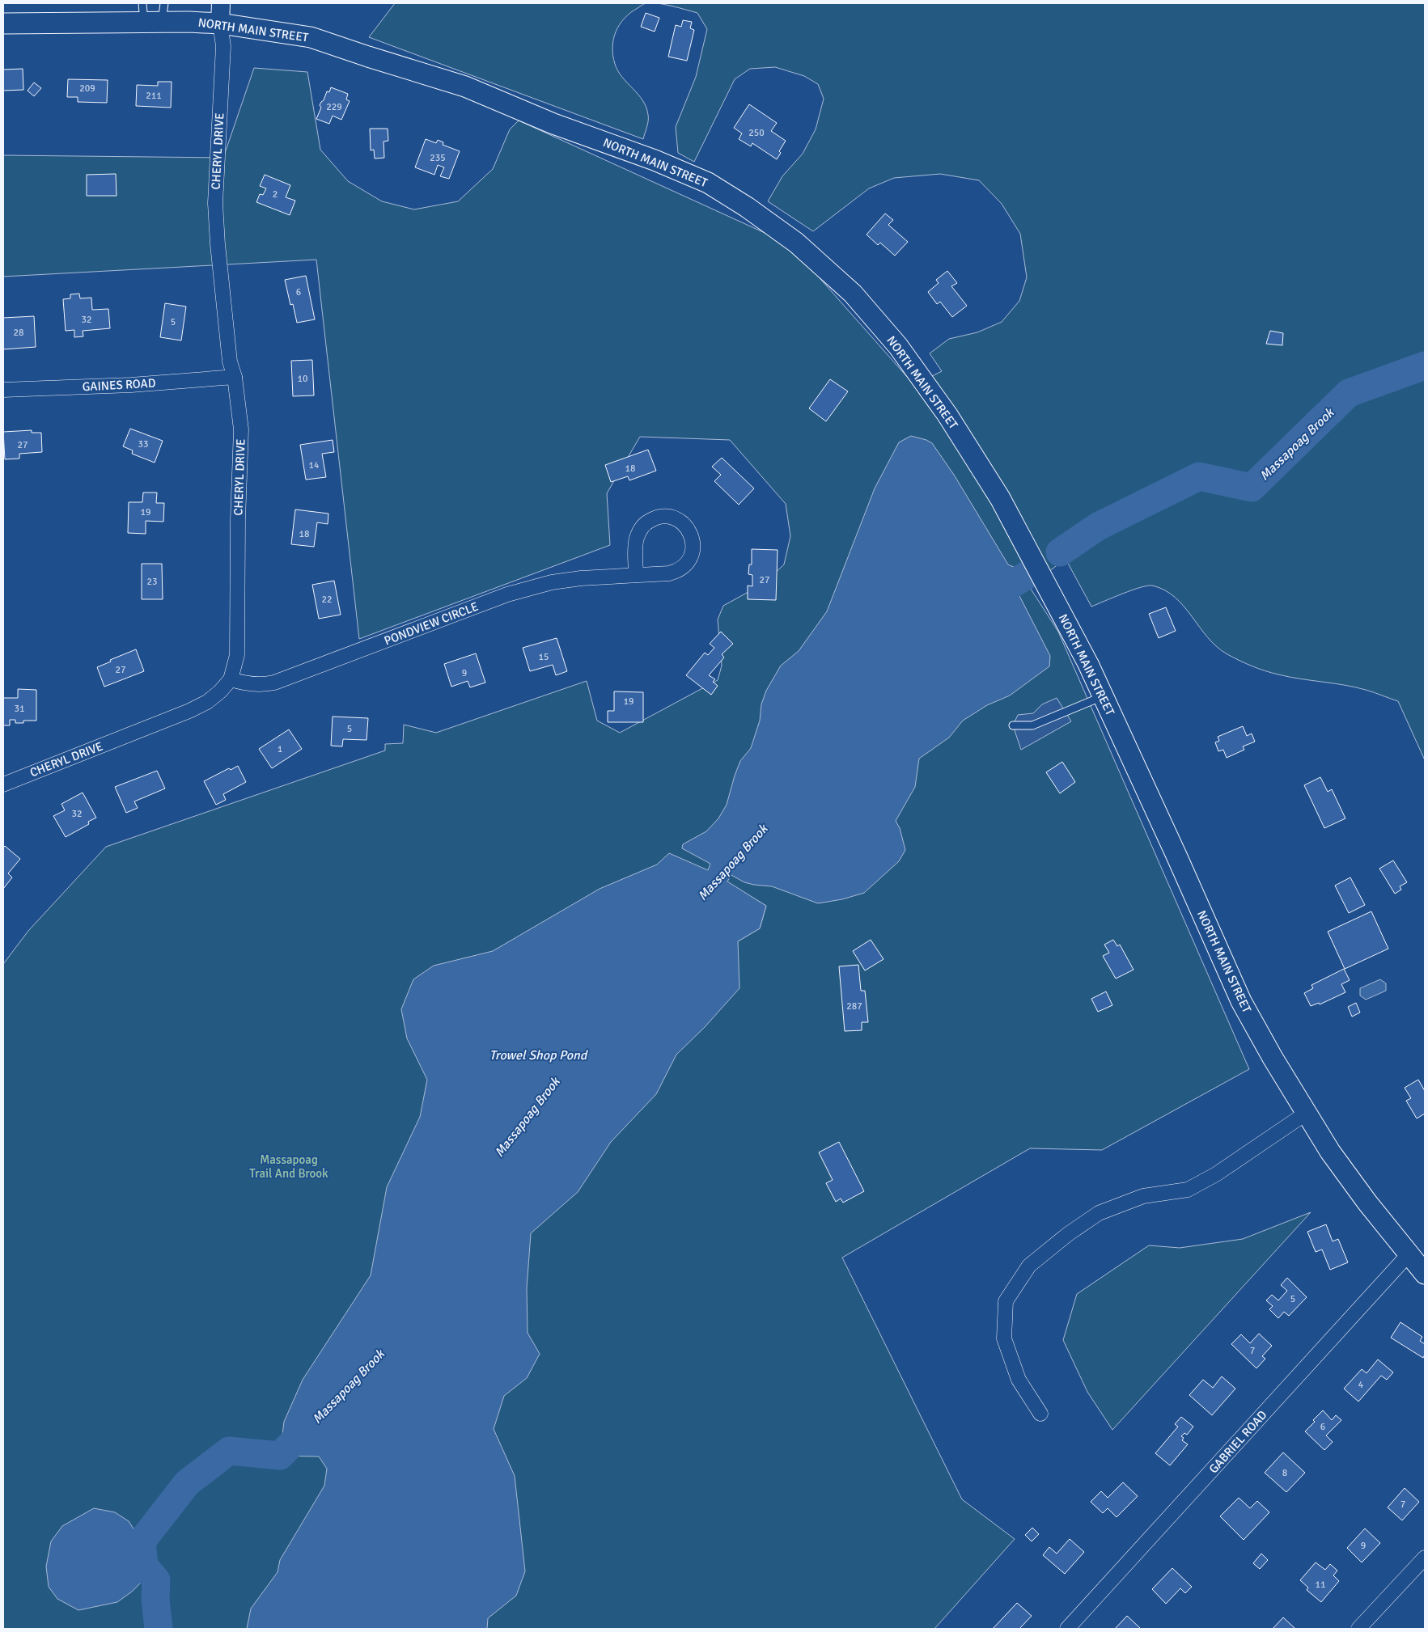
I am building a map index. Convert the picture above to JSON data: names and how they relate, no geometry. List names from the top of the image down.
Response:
{
  "streets": {
    "main road": ["NORTH MAIN STREET"],
    "street": [
      "CHERYL DRIVE",
      "GAINES ROAD",
      "PONDVIEW CIRCLE",
      "GABRIEL ROAD"
    ]
  },
  "crossings": [
    ["NORTH MAIN STREET", "CHERYL DRIVE"],
    ["NORTH MAIN STREET", "GABRIEL ROAD"],
    ["CHERYL DRIVE", "GAINES ROAD"],
    ["CHERYL DRIVE", "PONDVIEW CIRCLE"]
  ],
  "water": ["Massapoag Brook", "Trowel Shop Pond"],
  "parks": ["Massapoag Trail And Brook"],
  "house_numbers": [
    "209",
    "211",
    "229",
    "250",
    "235",
    "2",
    "6",
    "32",
    "5",
    "28",
    "10",
    "33",
    "27",
    "14",
    "18",
    "19",
    "18",
    "27",
    "23",
    "22",
    "15",
    "27",
    "9",
    "19",
    "31",
    "5",
    "1",
    "32",
    "287",
    "5",
    "7",
    "4",
    "6",
    "8",
    "7",
    "9",
    "11"
  ]
}
